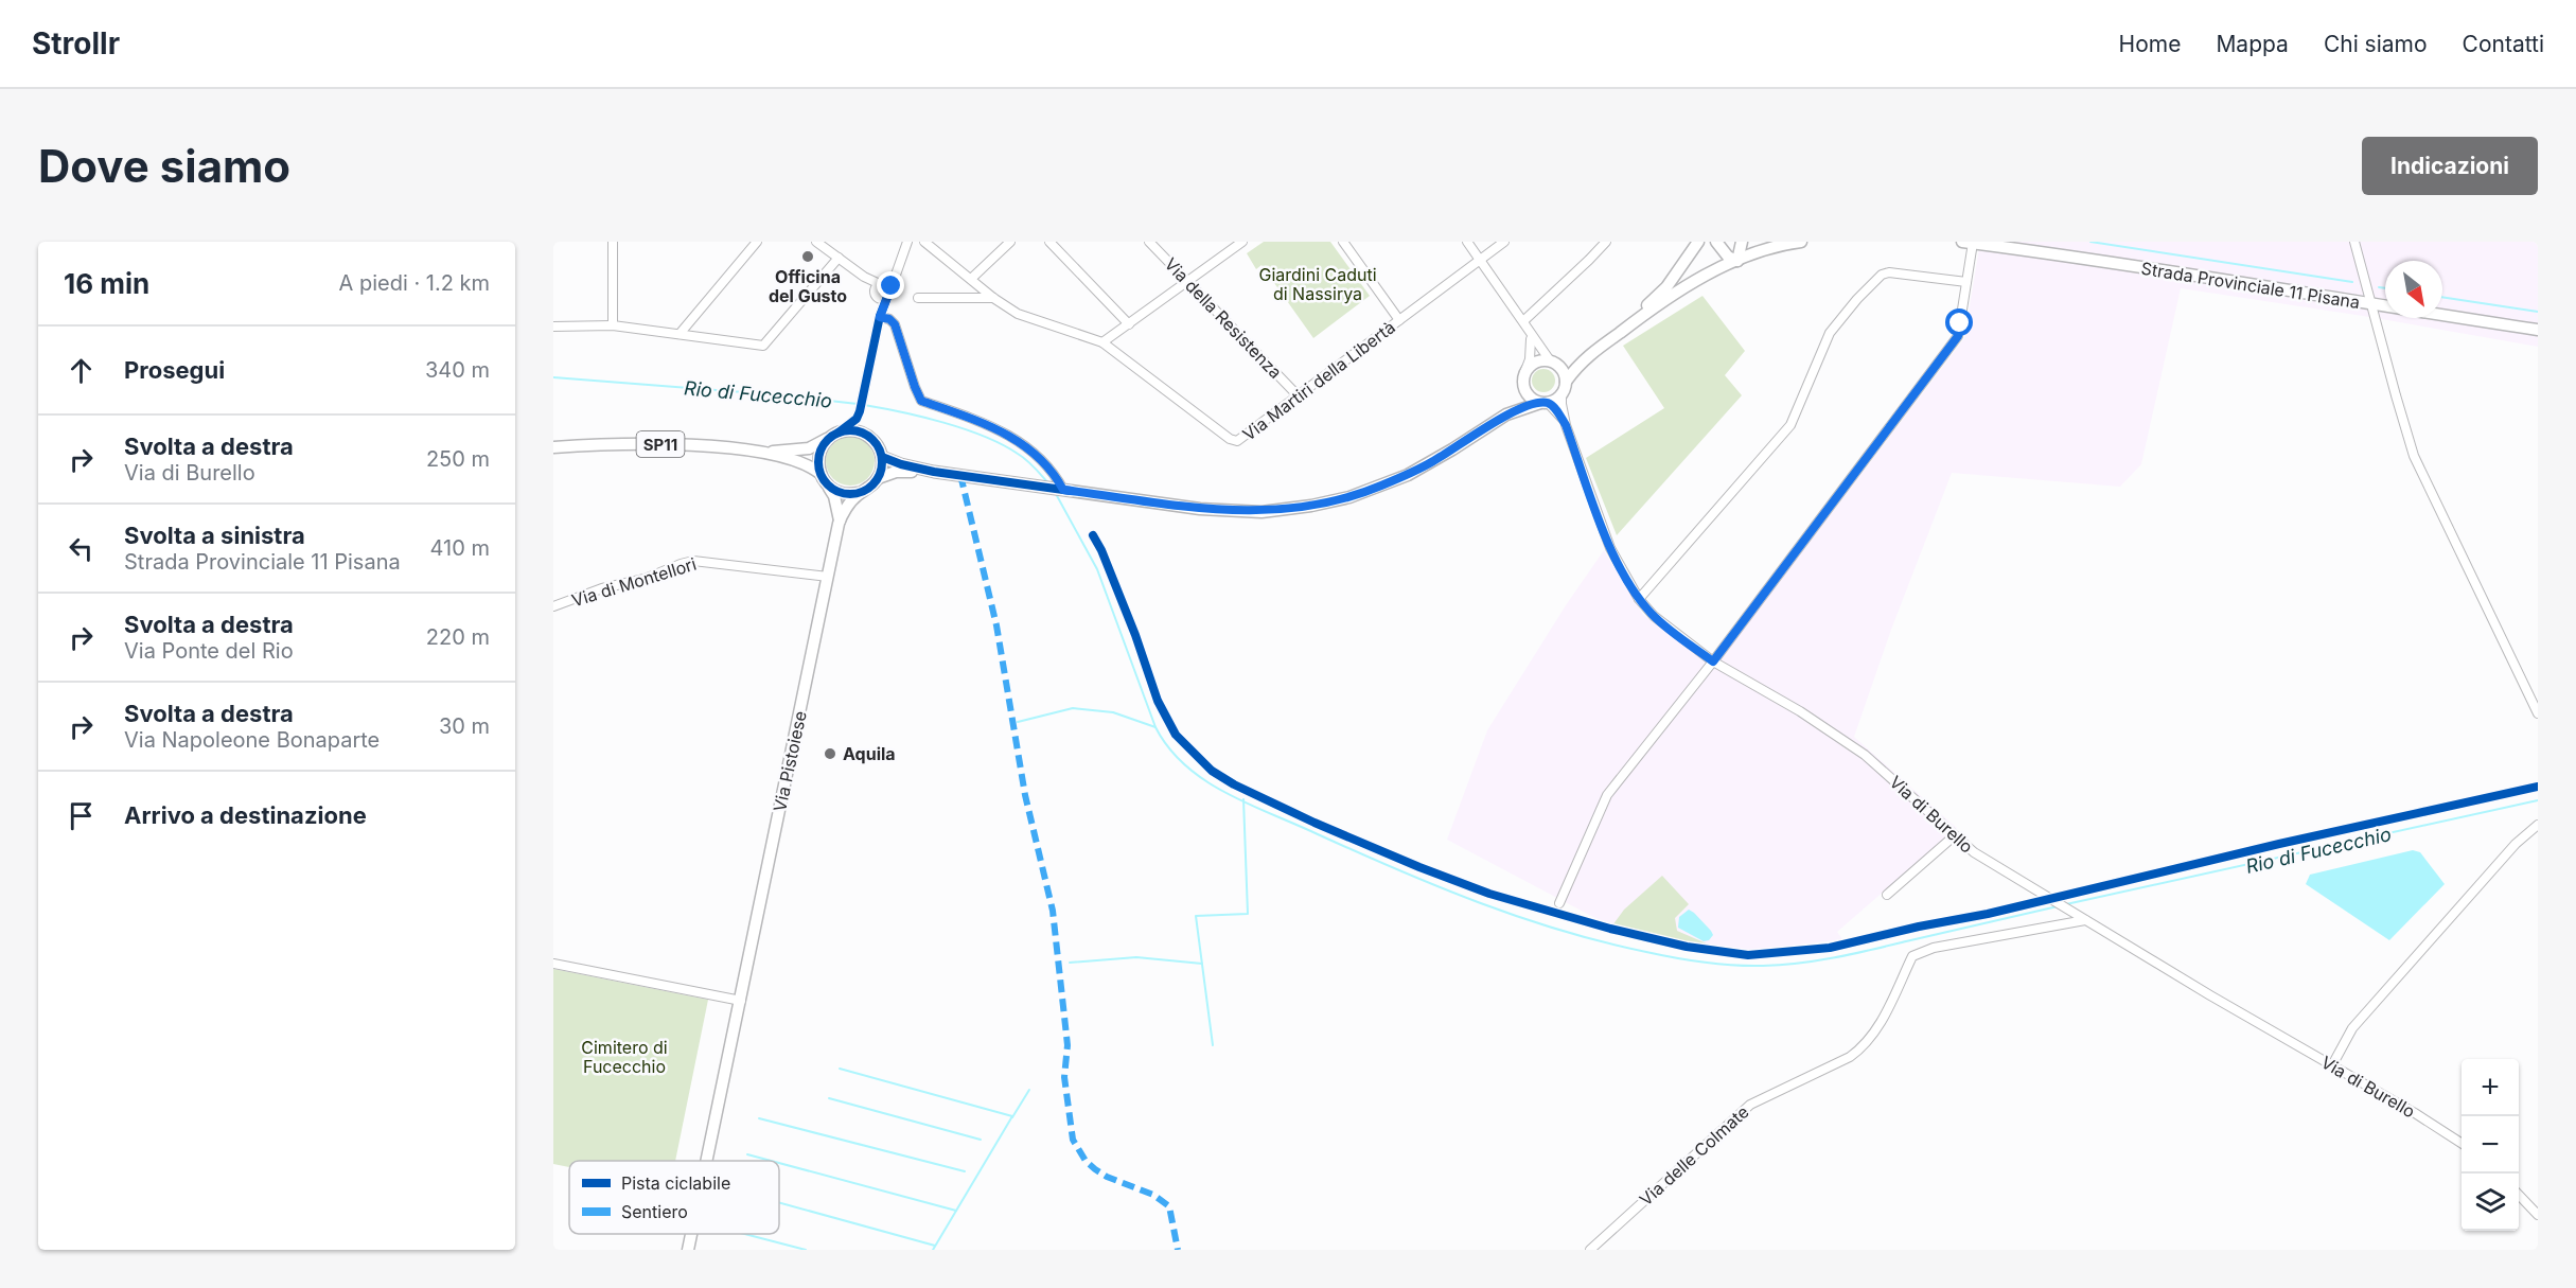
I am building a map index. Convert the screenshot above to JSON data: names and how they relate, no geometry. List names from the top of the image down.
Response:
{
  "streets": {
    "main road": ["Strada Provinciale 11 Pisana", "SP11", "Via Pistoiese"],
    "street": [
      "Via della Resistenza",
      "Via Martiri della Libertà",
      "Via di Montellori",
      "Via di Burello",
      "Via delle Colmate"
    ]
  },
  "crossings": [
    ["Via della Resistenza", "Via Martiri della Libertà"],
    ["SP11", "Via Pistoiese"],
    ["Via di Montellori", "Via Pistoiese"],
    ["Via di Burello", "Via delle Colmate"]
  ],
  "water": ["Rio di Fucecchio"],
  "parks": ["Giardini Caduti di Nassirya", "Cimitero di Fucecchio"],
  "places": ["Officina del Gusto", "Aquila"],
  "legend": ["Pista ciclabile", "Sentiero"],
  "north": "bottom right",
  "page": {
    "header": "Strollr",
    "nav": [
      "Home",
      "Mappa",
      "Chi siamo",
      "Contatti"
    ],
    "buttons": "Indicazioni",
    "title": "Dove siamo",
    "heading": ["16 min", "A piedi · 1.2 km"],
    "list": [
      ["Prosegui", "340 m"],
      ["Svolta a destra", "Via di Burello", "250 m"],
      ["Svolta a sinistra", "Strada Provinciale 11 Pisana", "410 m"],
      ["Svolta a destra", "Via Ponte del Rio", "220 m"],
      ["Svolta a destra", "Via Napoleone Bonaparte", "30 m"],
      "Arrivo a destinazione"
    ],
    "map_buttons": ["+", "−"]
  }
}
